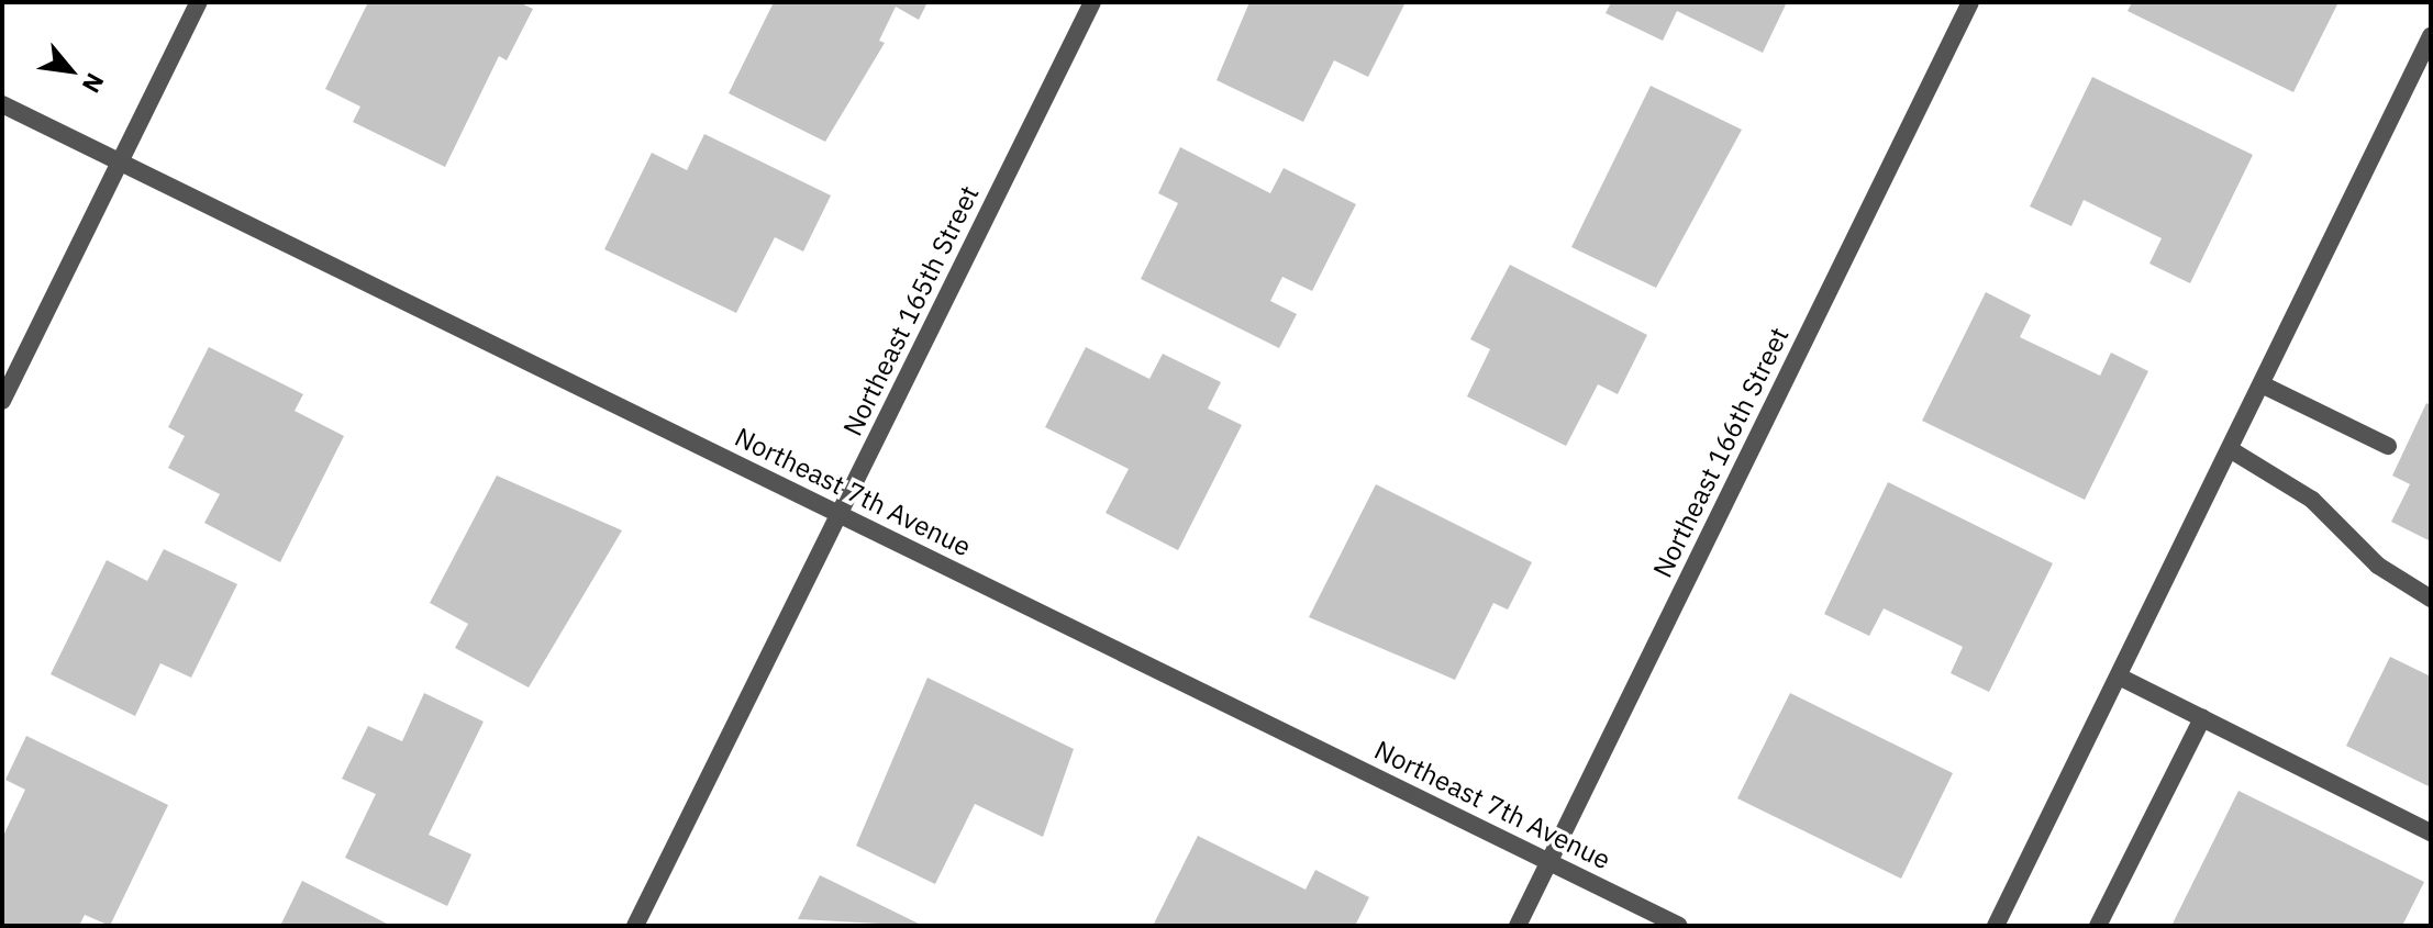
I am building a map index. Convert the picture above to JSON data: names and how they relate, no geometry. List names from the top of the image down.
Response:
{
  "streets": {
    "street": ["Northeast 165th Street", "Northeast 166th Street", "Northeast 7th Avenue"]
  },
  "crossings": [
    ["Northeast 165th Street", "Northeast 7th Avenue"],
    ["Northeast 166th Street", "Northeast 7th Avenue"]
  ],
  "north": "bottom right"
}
